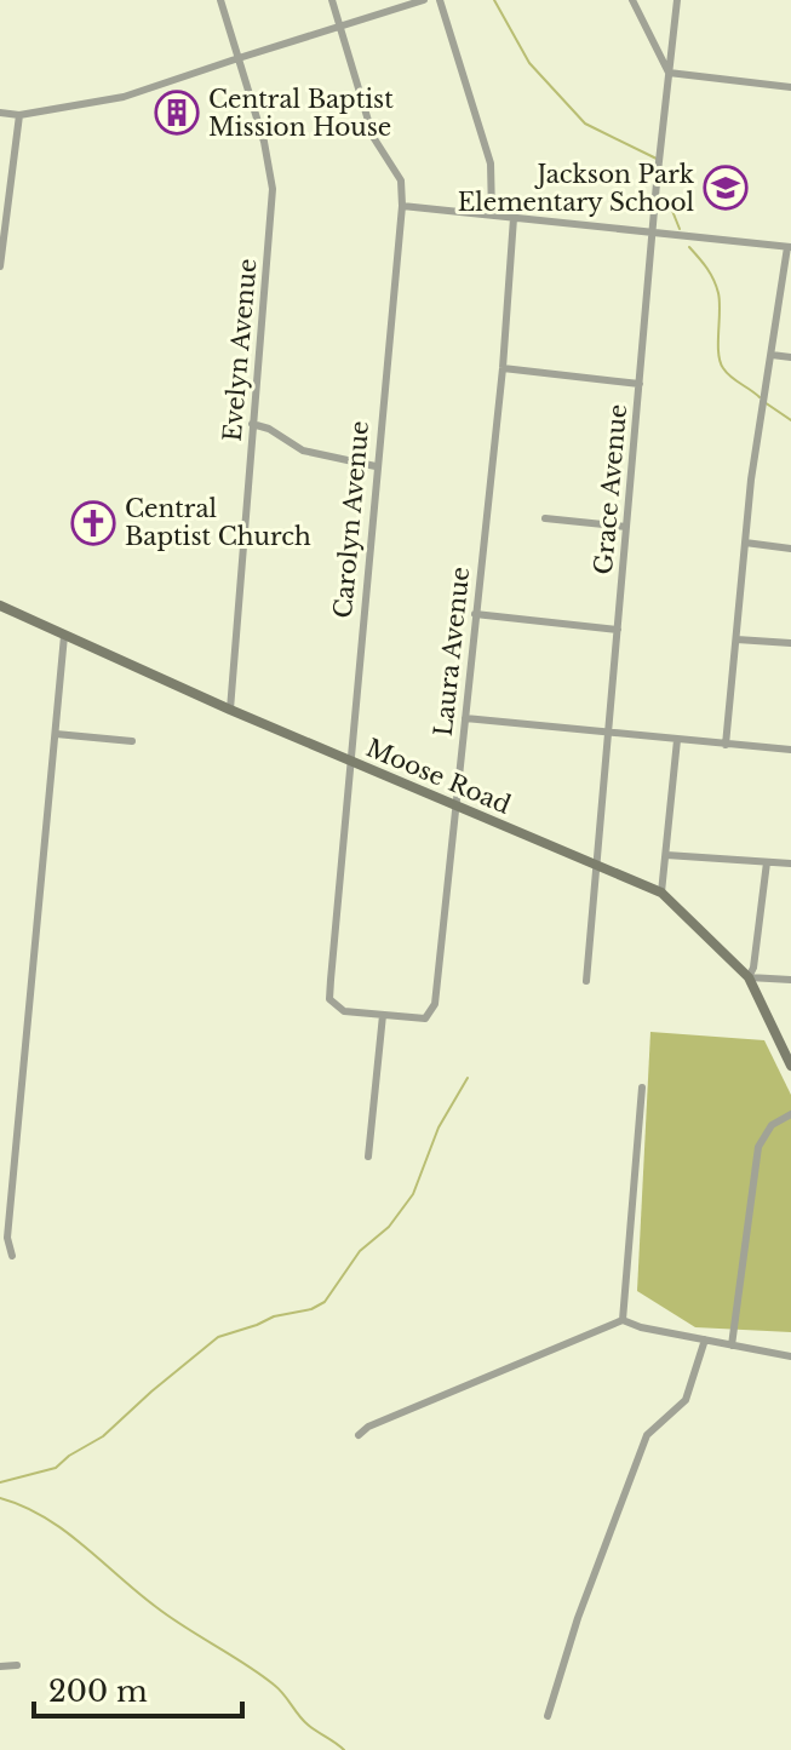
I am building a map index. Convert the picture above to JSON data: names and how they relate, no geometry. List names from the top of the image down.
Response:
{
  "streets": {
    "street": [
      "Evelyn Avenue",
      "Grace Avenue",
      "Carolyn Avenue",
      "Laura Avenue",
      "Moose Road"
    ]
  },
  "crossings": [
    ["Evelyn Avenue", "Moose Road"],
    ["Grace Avenue", "Moose Road"],
    ["Carolyn Avenue", "Laura Avenue"],
    ["Carolyn Avenue", "Moose Road"],
    ["Laura Avenue", "Moose Road"]
  ],
  "places": {
    "building": ["Central Baptist Mission House"],
    "school or university": ["Jackson Park Elementary School"],
    "church": ["Central Baptist Church"]
  },
  "scale_bar": "200 m"
}
